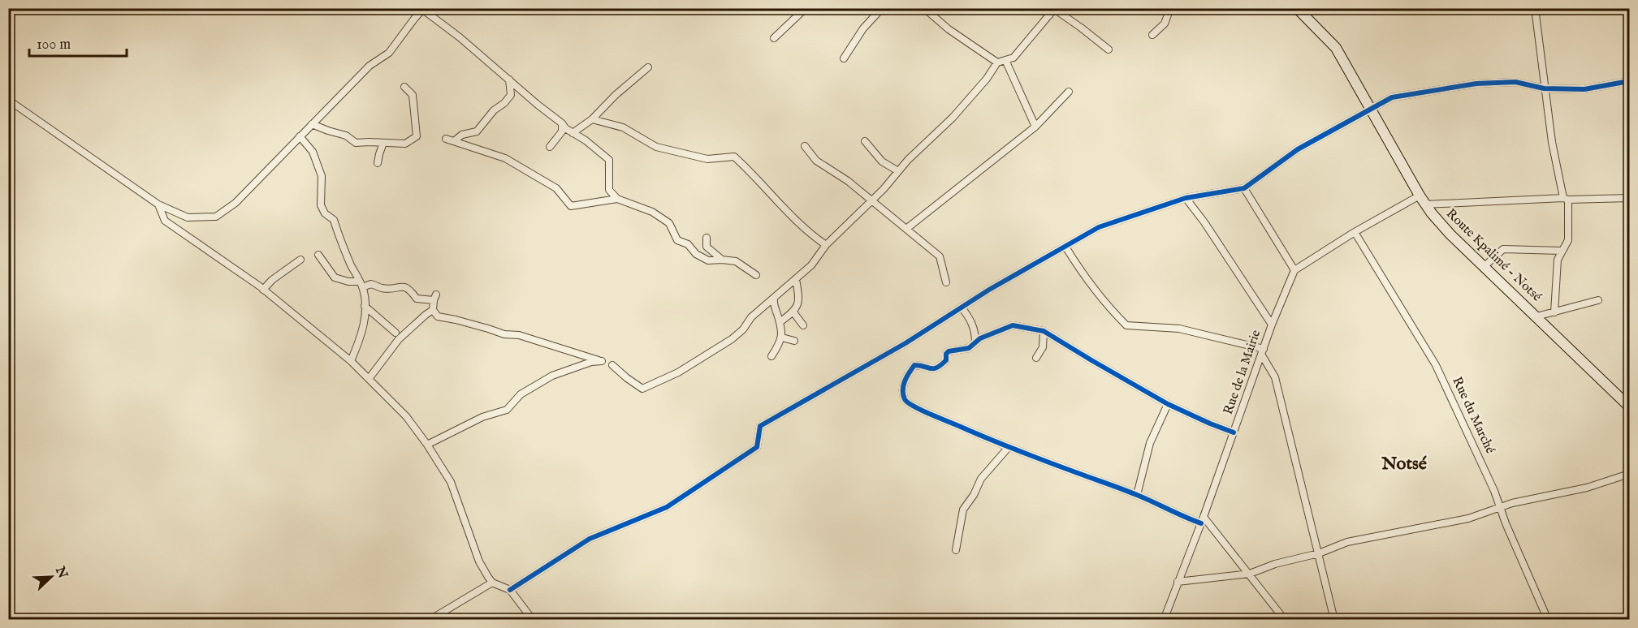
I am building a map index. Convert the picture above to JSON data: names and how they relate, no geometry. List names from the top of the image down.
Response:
{
  "streets": {
    "main road": ["Route Kpalimé - Notsé"],
    "street": ["Rue de la Mairie", "Rue du Marché"]
  },
  "districts": ["Notsé"],
  "scale_bar": "100 m",
  "north": "top right"
}
